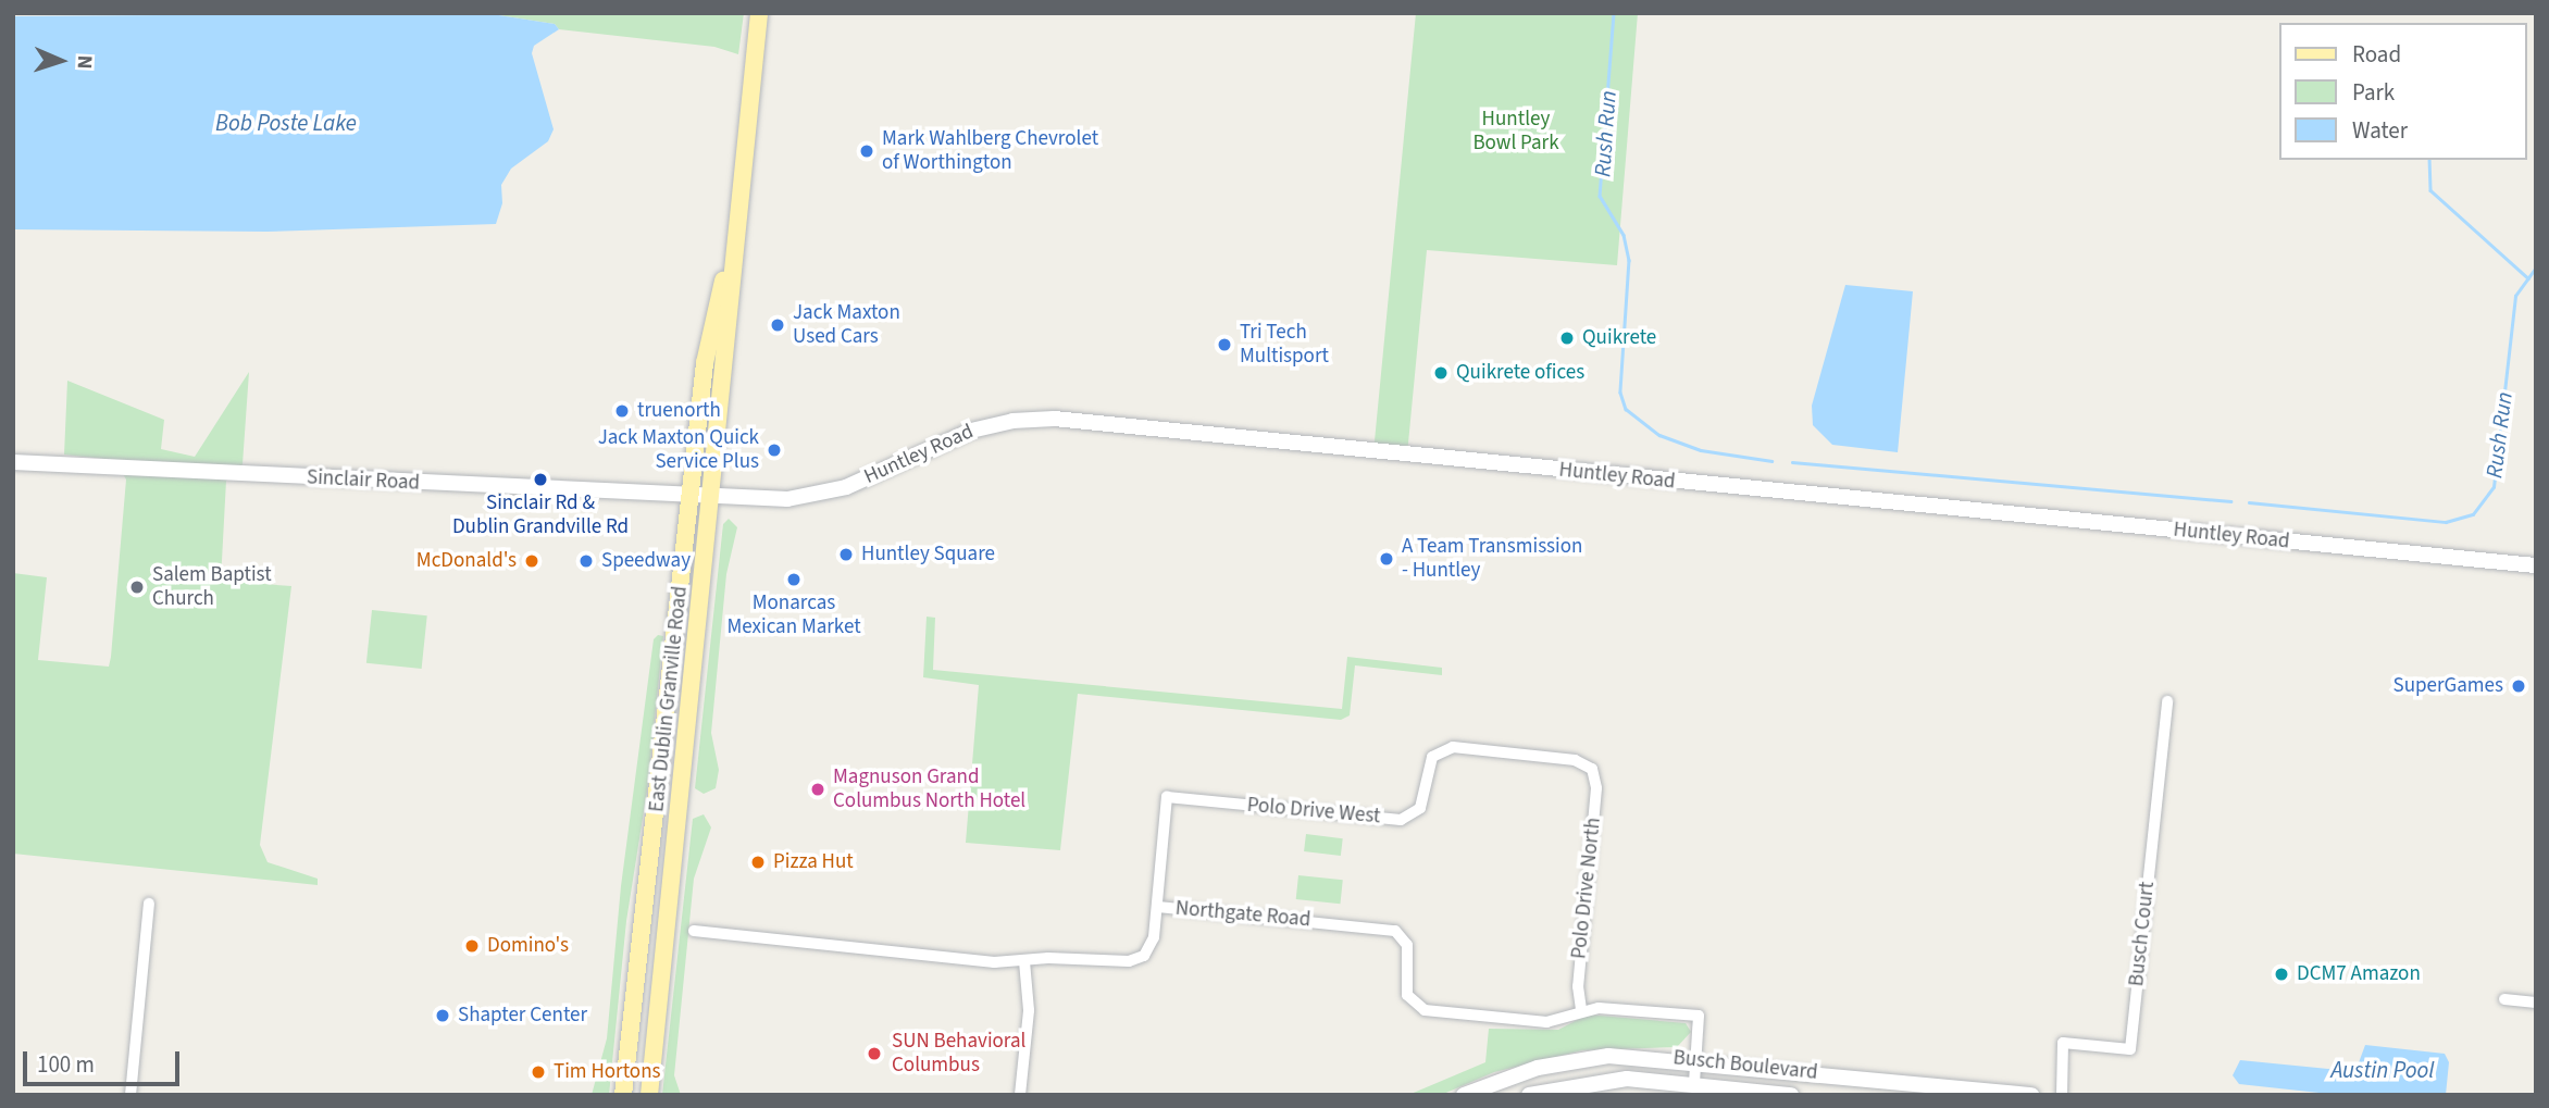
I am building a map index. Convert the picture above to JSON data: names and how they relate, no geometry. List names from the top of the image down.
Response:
{
  "streets": {
    "main road": [
      "Huntley Road",
      "Sinclair Road",
      "East Dublin Granville Road",
      "Busch Boulevard"
    ],
    "street": [
      "Polo Drive West",
      "Polo Drive North",
      "Northgate Road",
      "Busch Court"
    ]
  },
  "crossings": [
    ["Huntley Road", "Sinclair Road"],
    ["Huntley Road", "East Dublin Granville Road"],
    ["Sinclair Road", "East Dublin Granville Road"],
    ["Polo Drive West", "Polo Drive North"],
    ["Polo Drive West", "Northgate Road"],
    ["Polo Drive North", "Northgate Road"],
    ["Northgate Road", "Busch Boulevard"]
  ],
  "water": ["Bob Poste Lake", "Rush Run", "Austin Pool"],
  "parks": ["Huntley Bowl Park"],
  "places": [
    "Mark Wahlberg Chevrolet of Worthington",
    "Jack Maxton Used Cars",
    "Quikrete",
    "Tri Tech Multisport",
    "Quikrete ofices",
    "truenorth",
    "Jack Maxton Quick Service Plus",
    "Sinclair Rd & Dublin Grandville Rd",
    "Huntley Square",
    "A Team Transmission - Huntley",
    "McDonald's",
    "Speedway",
    "Monarcas Mexican Market",
    "Salem Baptist Church",
    "SuperGames",
    "Magnuson Grand Columbus North Hotel",
    "Pizza Hut",
    "Domino's",
    "DCM7 Amazon",
    "Shapter Center",
    "SUN Behavioral Columbus",
    "Tim Hortons"
  ],
  "legend": ["Road", "Park", "Water"],
  "scale_bar": "100 m",
  "north": "right"
}
